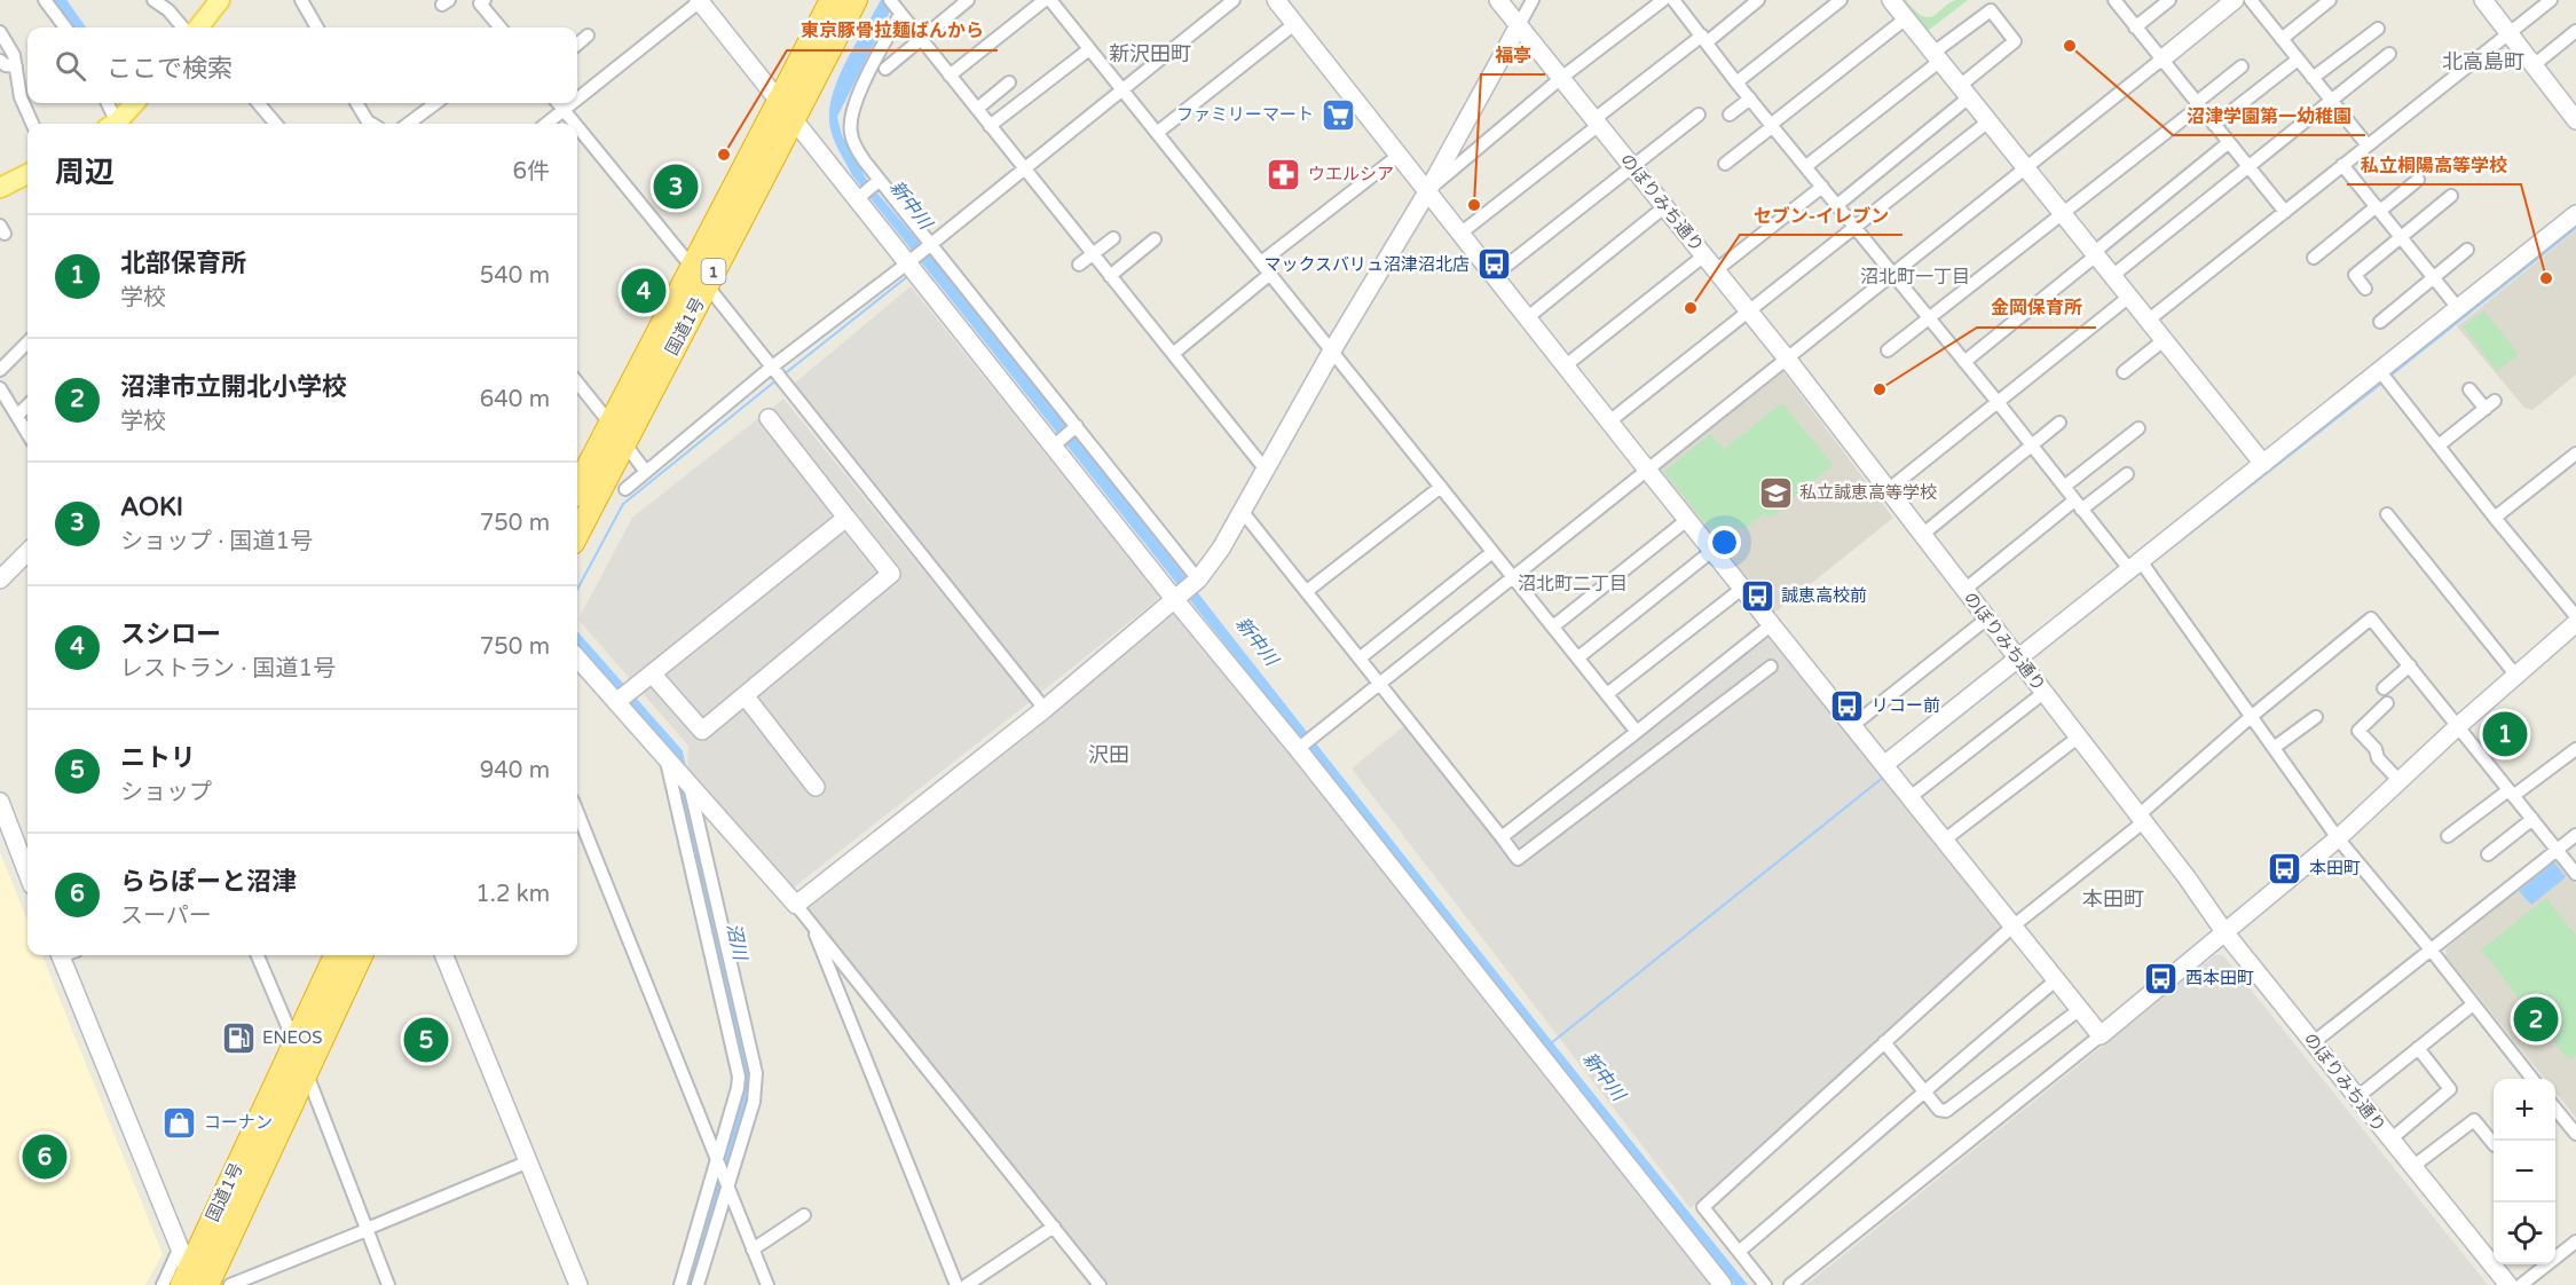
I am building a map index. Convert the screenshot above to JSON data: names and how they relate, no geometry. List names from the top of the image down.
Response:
{
  "streets": {
    "highway": ["1", "国道1号"],
    "street": ["のぼりみち通り"]
  },
  "districts": [
    "新沢田町",
    "北高島町",
    "沼北町一丁目",
    "沼北町二丁目",
    "沢田",
    "本田町"
  ],
  "water": ["新中川", "沼川"],
  "places": {
    "other": [
      "沼津学園第一幼稚園",
      "東京豚骨拉麺ばんから",
      "福亭",
      "私立桐陽高等学校",
      "セブン-イレブン",
      "金岡保育所"
    ],
    "supermarket": ["ファミリーマート"],
    "pharmacy": ["ウエルシア"],
    "bus stop": [
      "マックスバリュ沼津沼北店",
      "誠恵高校前",
      "リコー前",
      "本田町",
      "西本田町"
    ],
    "school or university": ["私立誠恵高等学校"],
    "fuel station": ["ENEOS"],
    "shop": ["コーナン"]
  },
  "page": {
    "search": "ここで検索",
    "heading": ["周辺", "6件"],
    "pins": [
      "3",
      "4",
      "1",
      "2",
      "5",
      "6"
    ],
    "list": [
      {
        "mark": "1",
        "name": "北部保育所",
        "note": "学校",
        "value": "540 m"
      },
      {
        "mark": "2",
        "name": "沼津市立開北小学校",
        "note": "学校",
        "value": "640 m"
      },
      {
        "mark": "3",
        "name": "AOKI",
        "note": "ショップ · 国道1号",
        "value": "750 m"
      },
      {
        "mark": "4",
        "name": "スシロー",
        "note": "レストラン · 国道1号",
        "value": "750 m"
      },
      {
        "mark": "5",
        "name": "ニトリ",
        "note": "ショップ",
        "value": "940 m"
      },
      {
        "mark": "6",
        "name": "ららぽーと沼津",
        "note": "スーパー",
        "value": "1.2 km"
      }
    ],
    "map_buttons": ["+", "−"]
  }
}
